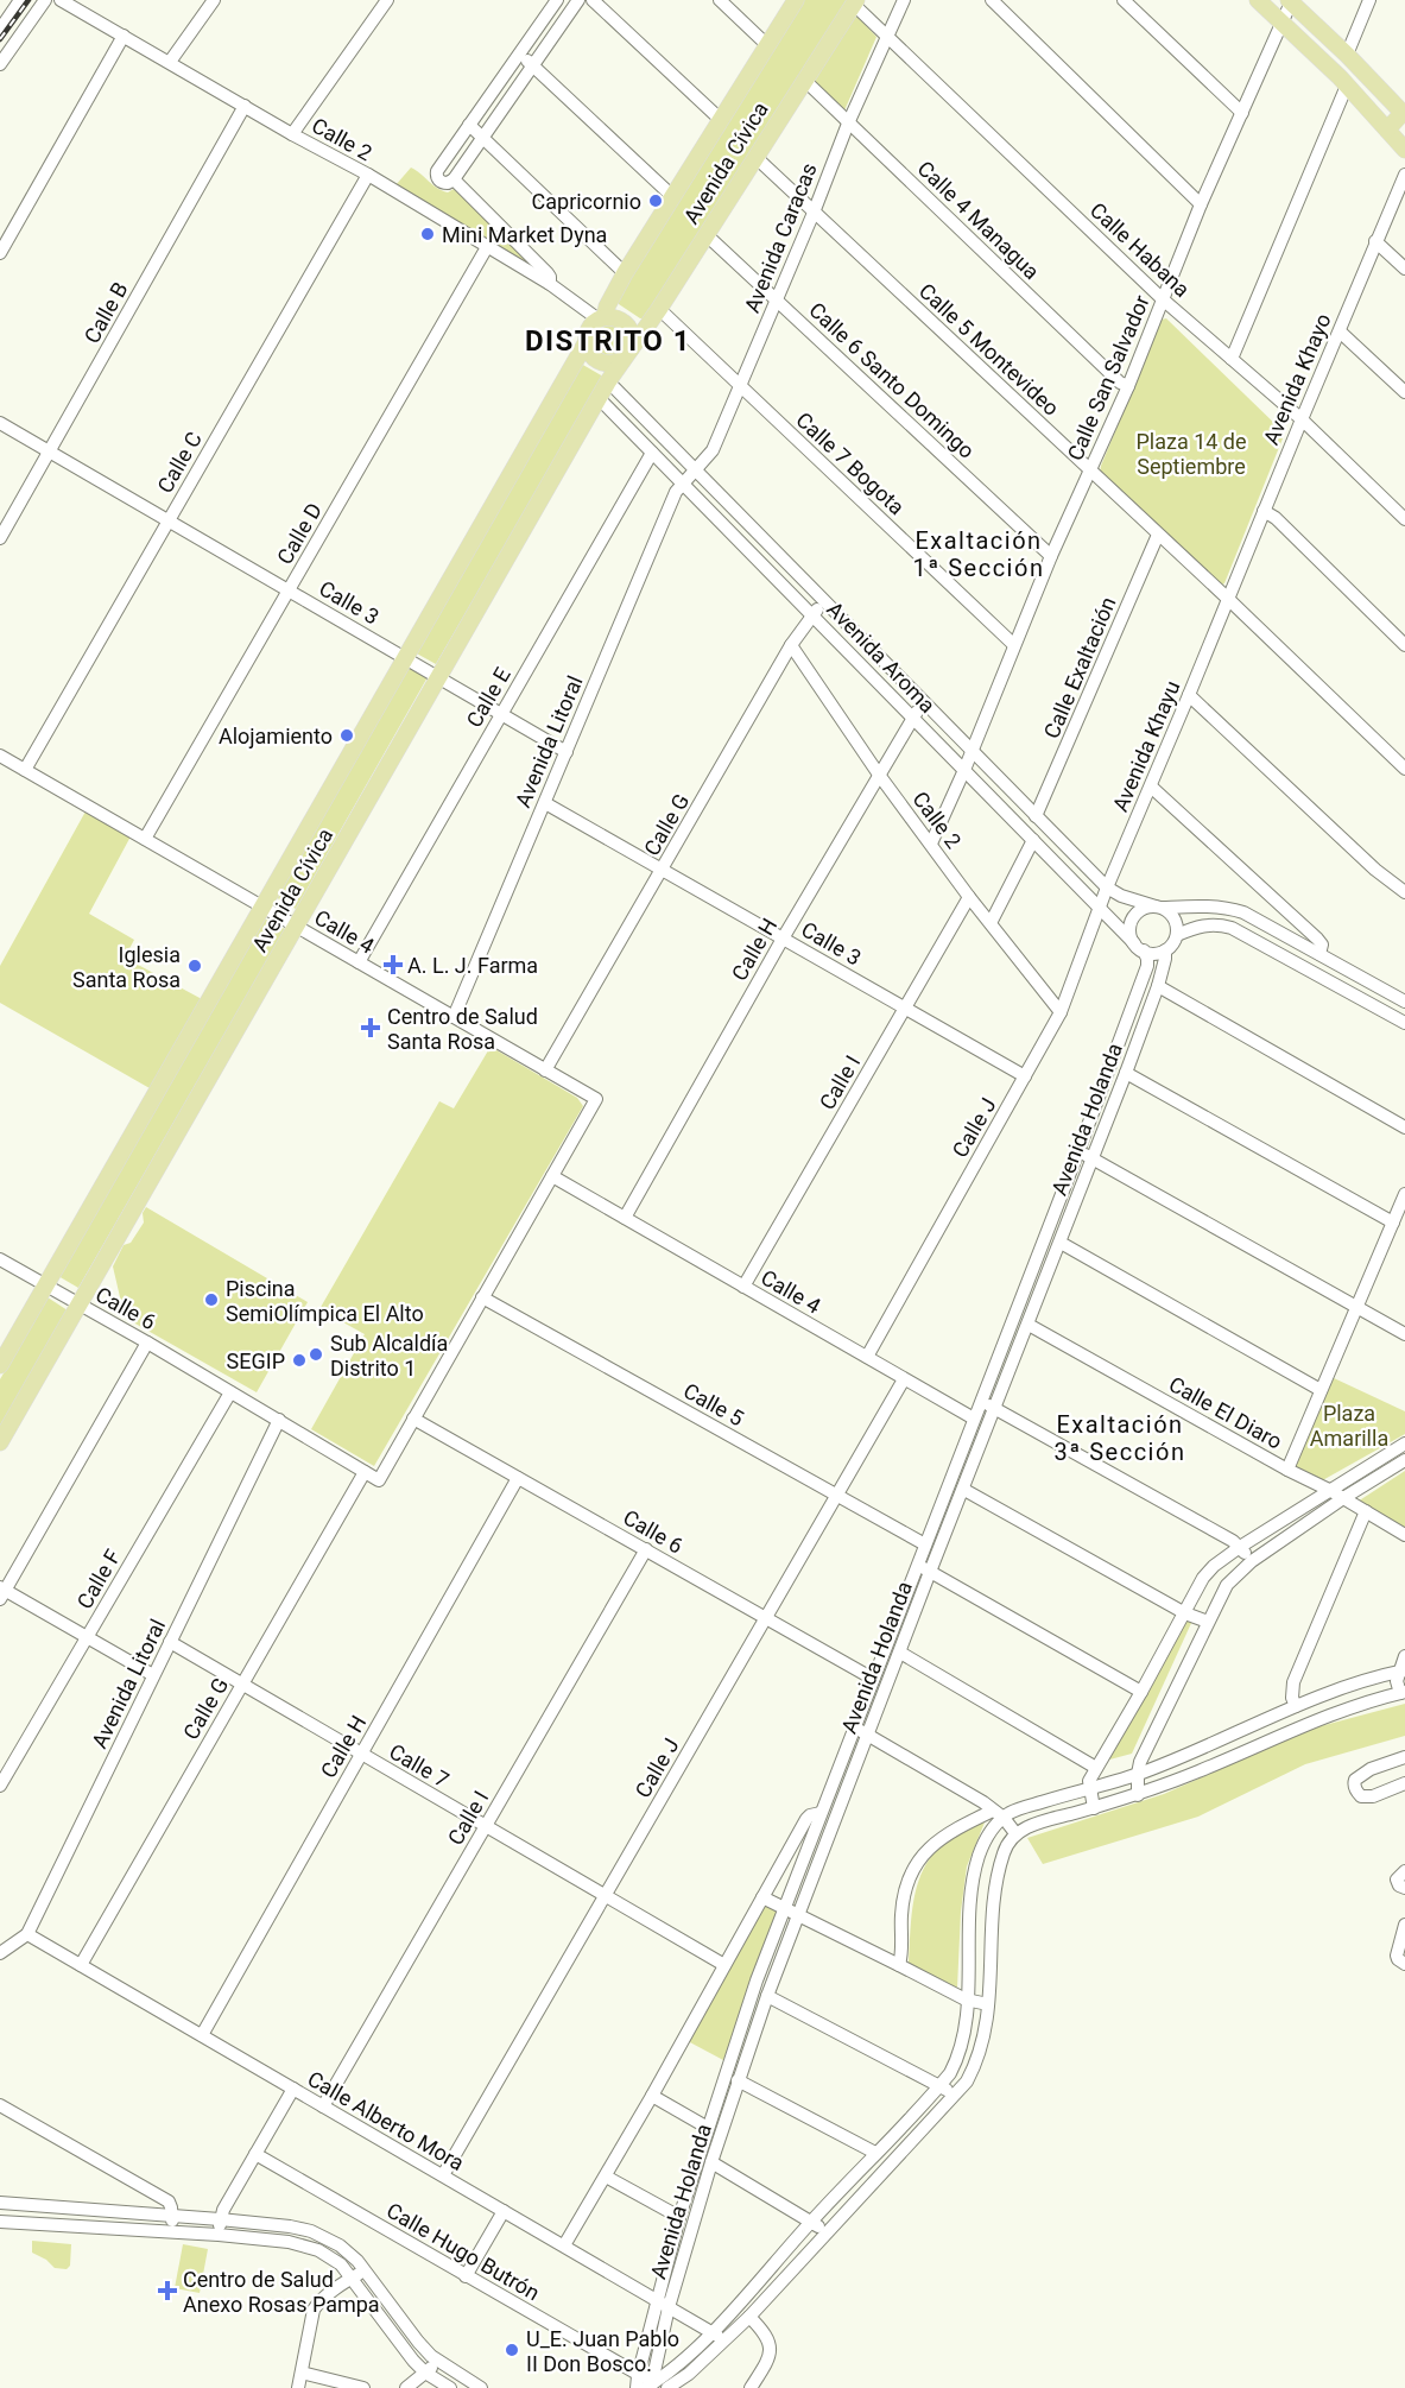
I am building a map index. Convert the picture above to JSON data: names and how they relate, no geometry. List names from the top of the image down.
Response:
{
  "streets": {
    "main road": ["Avenida Cívica"],
    "street": [
      "Calle 2",
      "Calle 4 Managua",
      "Avenida Caracas",
      "Calle Habana",
      "Calle B",
      "Calle 5 Montevideo",
      "Calle San Salvador",
      "Avenida Khayo",
      "Calle 6 Santo Domingo",
      "Calle C",
      "Calle 7 Bogota",
      "Calle D",
      "Calle 3",
      "Avenida Aroma",
      "Calle Exaltación",
      "Calle E",
      "Avenida Litoral",
      "Avenida Khayu",
      "Calle G",
      "Calle 4",
      "Calle H",
      "Calle I",
      "Avenida Holanda",
      "Calle J",
      "Calle 6",
      "Calle 5",
      "Calle El Diaro",
      "Calle F",
      "Calle 7",
      "Calle Alberto Mora",
      "Calle Hugo Butrón"
    ]
  },
  "crossings": [
    ["Calle 2", "Avenida Cívica"],
    ["Calle 2", "Calle B"],
    ["Calle 2", "Calle San Salvador"],
    ["Calle 2", "Calle C"],
    ["Calle 2", "Calle D"],
    ["Calle 2", "Calle G"],
    ["Calle 2", "Calle H"],
    ["Calle 2", "Calle I"],
    ["Calle 2", "Calle J"],
    ["Avenida Cívica", "Calle 4 Managua"],
    ["Avenida Cívica", "Calle Habana"],
    ["Avenida Cívica", "Calle 5 Montevideo"],
    ["Avenida Cívica", "Calle 6 Santo Domingo"],
    ["Avenida Cívica", "Calle 7 Bogota"],
    ["Avenida Cívica", "Calle 3"],
    ["Avenida Cívica", "Avenida Aroma"],
    ["Avenida Cívica", "Calle 4"],
    ["Avenida Cívica", "Calle 6"],
    ["Calle 4 Managua", "Avenida Caracas"],
    ["Calle 4 Managua", "Calle San Salvador"],
    ["Avenida Caracas", "Calle Habana"],
    ["Avenida Caracas", "Calle 5 Montevideo"],
    ["Avenida Caracas", "Calle 6 Santo Domingo"],
    ["Avenida Caracas", "Calle 7 Bogota"],
    ["Avenida Caracas", "Avenida Aroma"],
    ["Avenida Caracas", "Avenida Litoral"],
    ["Calle Habana", "Calle San Salvador"],
    ["Calle Habana", "Avenida Khayo"],
    ["Calle B", "Calle 3"],
    ["Calle 5 Montevideo", "Calle San Salvador"],
    ["Calle 5 Montevideo", "Avenida Khayo"],
    ["Calle 5 Montevideo", "Calle Exaltación"],
    ["Calle 5 Montevideo", "Avenida Khayu"],
    ["Calle San Salvador", "Calle 6 Santo Domingo"],
    ["Calle San Salvador", "Calle 7 Bogota"],
    ["Calle San Salvador", "Avenida Aroma"],
    ["Avenida Khayo", "Avenida Khayu"],
    ["Calle C", "Calle 3"],
    ["Calle C", "Calle 4"],
    ["Calle D", "Calle 3"],
    ["Calle D", "Calle 4"],
    ["Calle 3", "Calle E"],
    ["Calle 3", "Avenida Litoral"],
    ["Calle 3", "Calle G"],
    ["Calle 3", "Calle H"],
    ["Calle 3", "Calle I"],
    ["Calle 3", "Calle J"],
    ["Avenida Aroma", "Calle Exaltación"],
    ["Avenida Aroma", "Calle E"],
    ["Avenida Aroma", "Avenida Litoral"],
    ["Avenida Aroma", "Avenida Khayu"],
    ["Avenida Aroma", "Calle G"],
    ["Avenida Aroma", "Calle H"],
    ["Avenida Aroma", "Avenida Holanda"],
    ["Avenida Aroma", "Calle J"],
    ["Calle E", "Calle 4"],
    ["Avenida Litoral", "Calle 4"],
    ["Avenida Litoral", "Calle 6"],
    ["Avenida Litoral", "Calle 7"],
    ["Avenida Litoral", "Calle Alberto Mora"],
    ["Avenida Khayu", "Calle J"],
    ["Calle G", "Calle 4"],
    ["Calle G", "Calle 6"],
    ["Calle G", "Calle 7"],
    ["Calle G", "Calle Alberto Mora"],
    ["Calle 4", "Calle H"],
    ["Calle 4", "Calle I"],
    ["Calle 4", "Avenida Holanda"],
    ["Calle 4", "Calle J"],
    ["Calle H", "Calle 6"],
    ["Calle H", "Calle 7"],
    ["Calle H", "Calle Alberto Mora"],
    ["Calle I", "Calle 6"],
    ["Calle I", "Calle 7"],
    ["Calle I", "Calle Alberto Mora"],
    ["Avenida Holanda", "Calle 6"],
    ["Avenida Holanda", "Calle 5"],
    ["Avenida Holanda", "Calle El Diaro"],
    ["Avenida Holanda", "Calle Alberto Mora"],
    ["Avenida Holanda", "Calle Hugo Butrón"],
    ["Calle J", "Calle 6"],
    ["Calle J", "Calle 5"],
    ["Calle J", "Calle 7"],
    ["Calle J", "Calle Alberto Mora"],
    ["Calle 6", "Calle F"]
  ],
  "districts": ["DISTRITO 1", "Exaltación 1ª Sección", "Exaltación 3ª Sección"],
  "parks": ["Plaza 14 de Septiembre", "Plaza Amarilla"],
  "places": {
    "other": [
      "Capricornio",
      "Mini Market Dyna",
      "Alojamiento",
      "Iglesia Santa Rosa",
      "Piscina SemiOlímpica El Alto",
      "Sub Alcaldía Distrito 1",
      "SEGIP",
      "U_E. Juan Pablo II Don Bosco."
    ],
    "health": ["A. L. J. Farma", "Centro de Salud Santa Rosa", "Centro de Salud Anexo Rosas Pampa"]
  }
}
